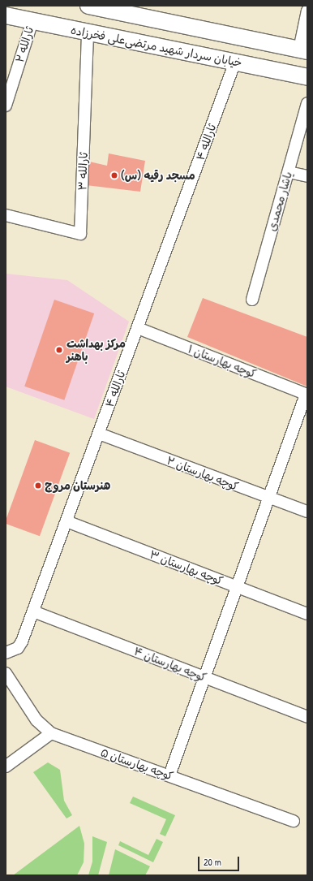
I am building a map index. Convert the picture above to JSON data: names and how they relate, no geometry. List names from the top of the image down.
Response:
{
  "streets": {
    "main road": ["خیابان سردار شهید مرتضی‌علی فخرزاده"],
    "street": [
      "ثارالله ۲",
      "ثارالله ۴",
      "ثارالله ۳",
      "یاشار محمدی",
      "کوچه بهارستان ۱",
      "کوچه بهارستان ۲",
      "کوچه بهارستان ۳",
      "کوچه بهارستان ۴",
      "کوچه بهارستان ۵"
    ]
  },
  "crossings": [
    ["ثارالله ۲", "خیابان سردار شهید مرتضی‌علی فخرزاده"],
    ["خیابان سردار شهید مرتضی‌علی فخرزاده", "ثارالله ۴"],
    ["خیابان سردار شهید مرتضی‌علی فخرزاده", "ثارالله ۳"],
    ["ثارالله ۴", "کوچه بهارستان ۱"],
    ["ثارالله ۴", "کوچه بهارستان ۲"],
    ["ثارالله ۴", "کوچه بهارستان ۳"],
    ["ثارالله ۴", "کوچه بهارستان ۴"]
  ],
  "places": ["مسجد رقیه (س)", "مرکز بهداشت باهنر", "هنرستان مروج"],
  "scale_bar": "20 m"
}
